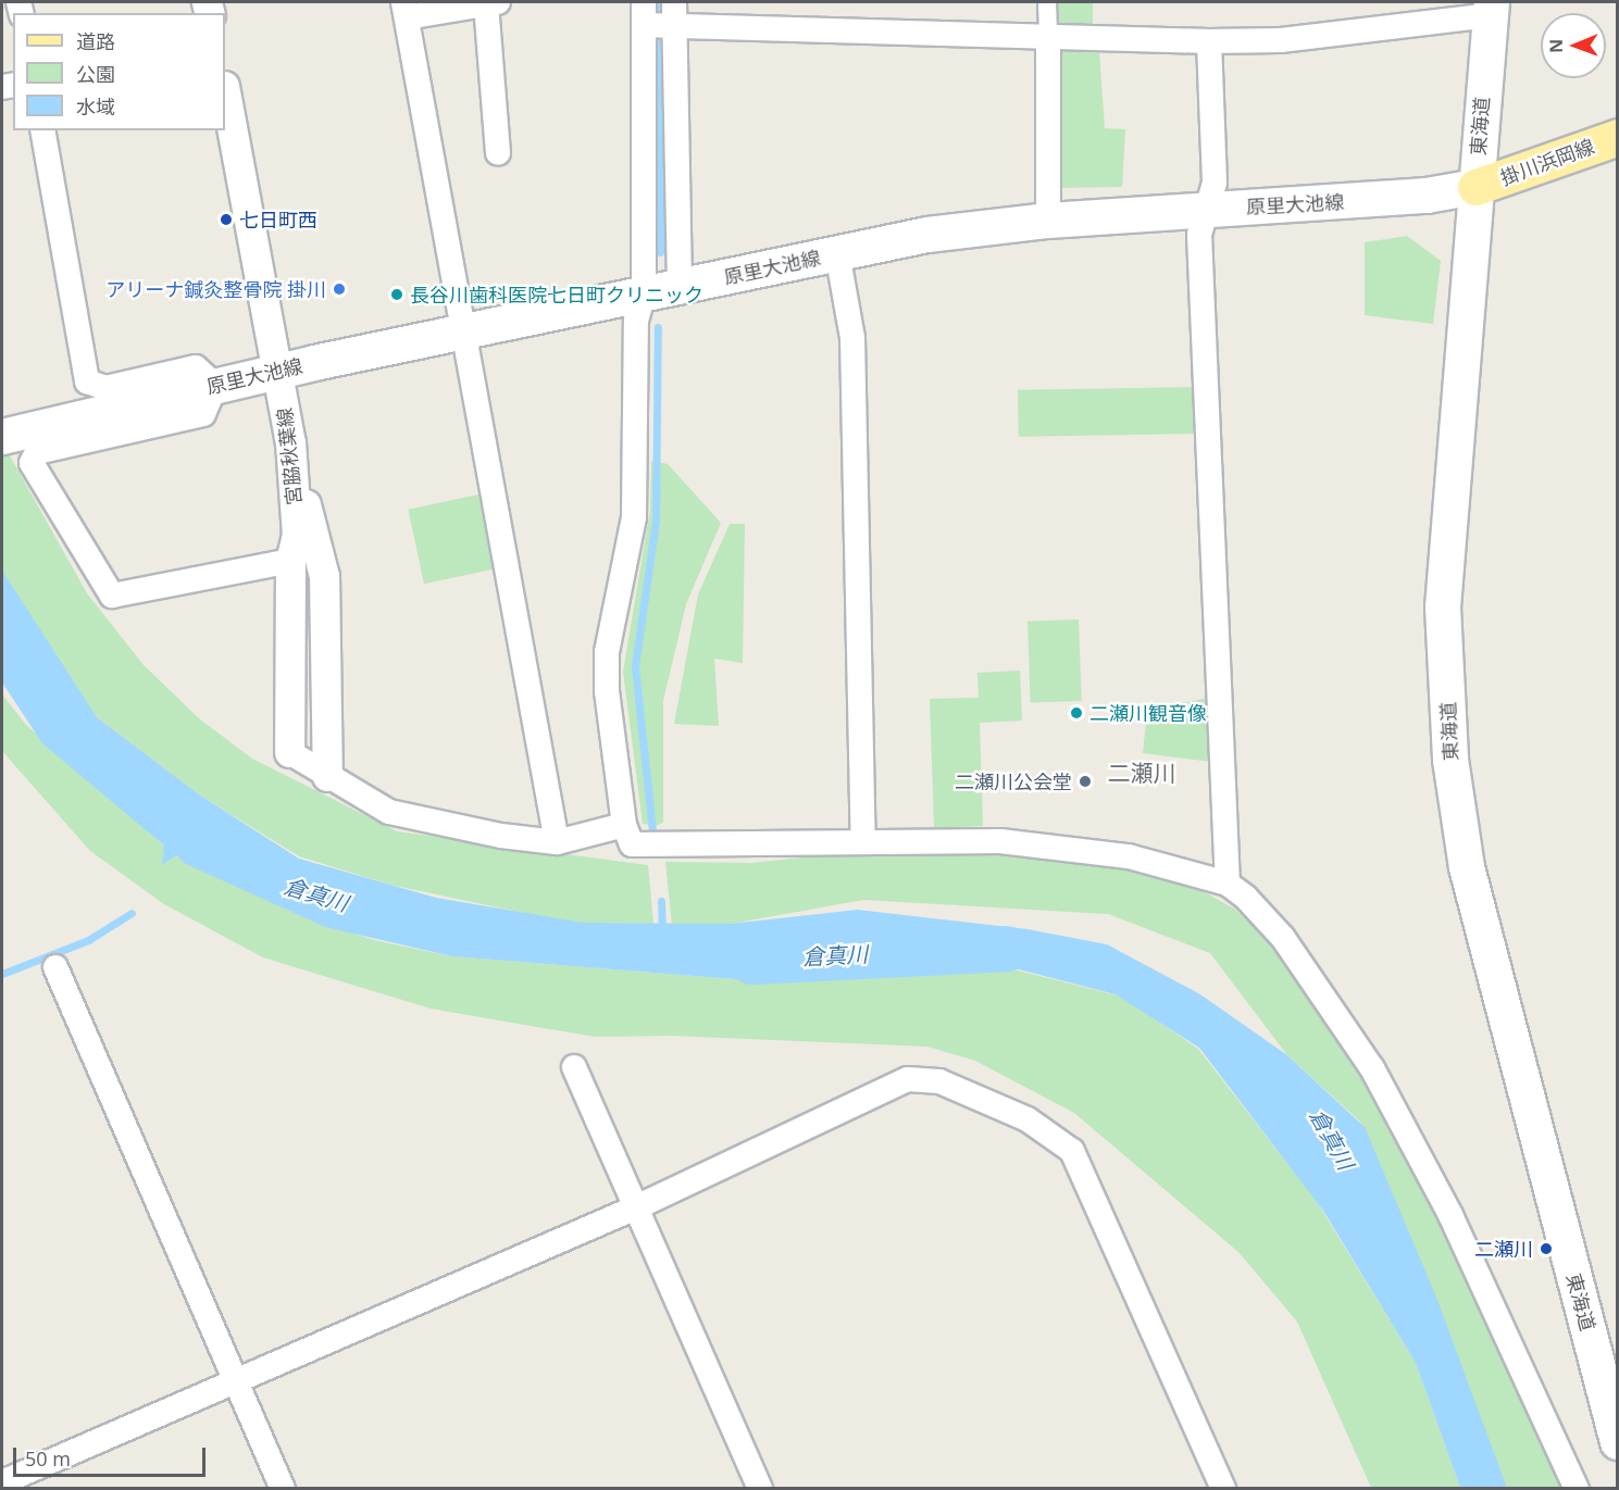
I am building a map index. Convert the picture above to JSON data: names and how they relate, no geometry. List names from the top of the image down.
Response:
{
  "streets": {
    "main road": ["東海道", "掛川浜岡線", "原里大池線"],
    "street": ["宮脇秋葉線"]
  },
  "crossings": [
    ["東海道", "掛川浜岡線"],
    ["東海道", "原里大池線"],
    ["掛川浜岡線", "原里大池線"],
    ["原里大池線", "宮脇秋葉線"]
  ],
  "districts": ["二瀬川"],
  "water": ["倉真川"],
  "places": [
    "七日町西",
    "アリーナ鍼灸整骨院 掛川",
    "長谷川歯科医院七日町クリニック",
    "二瀬川観音像",
    "二瀬川公会堂",
    "二瀬川"
  ],
  "legend": ["道路", "公園", "水域"],
  "scale_bar": "50 m",
  "north": "left"
}
